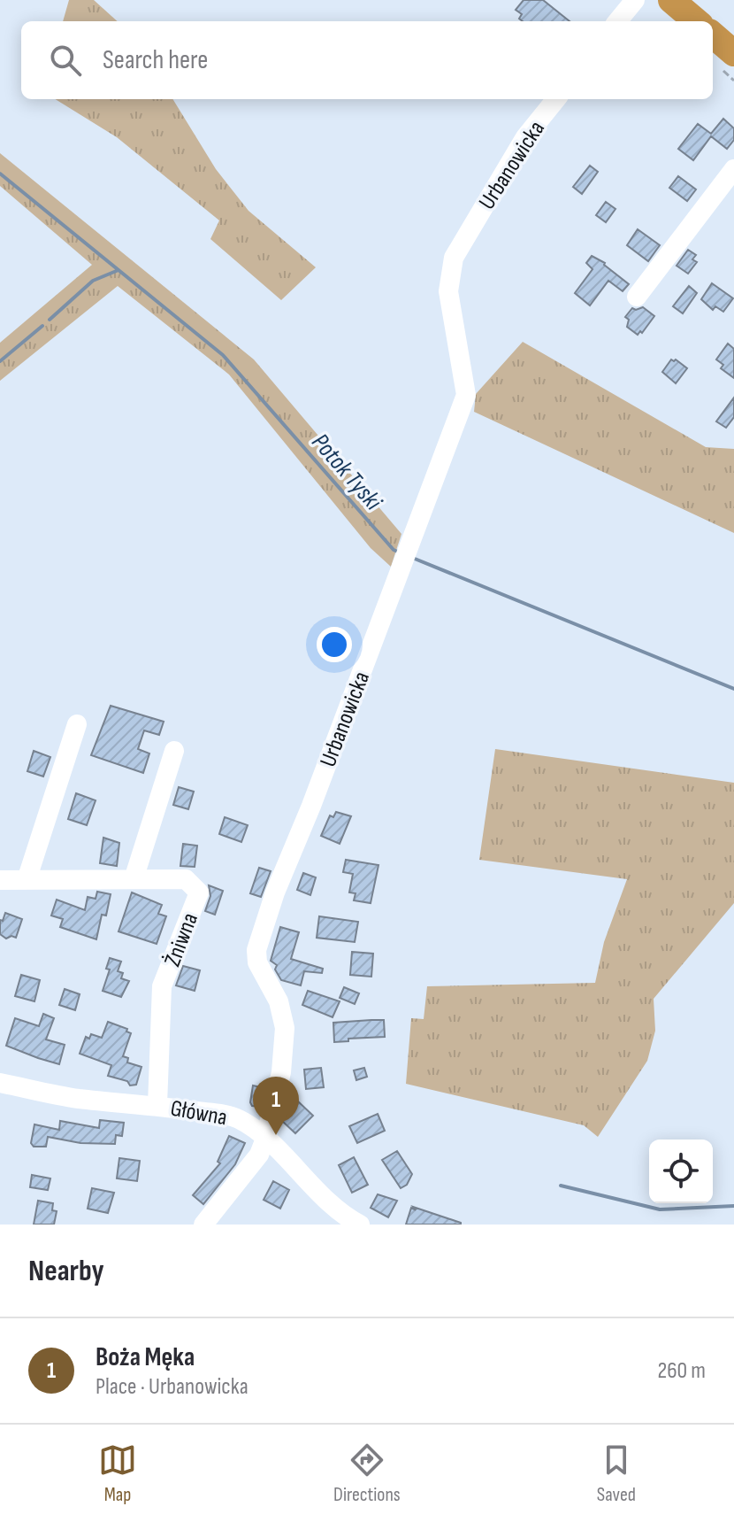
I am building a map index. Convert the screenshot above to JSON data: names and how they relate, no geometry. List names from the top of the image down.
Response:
{
  "streets": {
    "street": ["Urbanowicka", "Żniwna", "Główna"]
  },
  "crossings": [
    ["Urbanowicka", "Główna"],
    ["Żniwna", "Główna"]
  ],
  "water": ["Potok Tyski"],
  "page": {
    "search": "Search here",
    "pins": "1",
    "heading": "Nearby",
    "list": [
      {
        "mark": "1",
        "name": "Boża Męka",
        "note": "Place · Urbanowicka",
        "value": "260 m"
      }
    ],
    "nav": ["Map", "Directions", "Saved"]
  }
}
